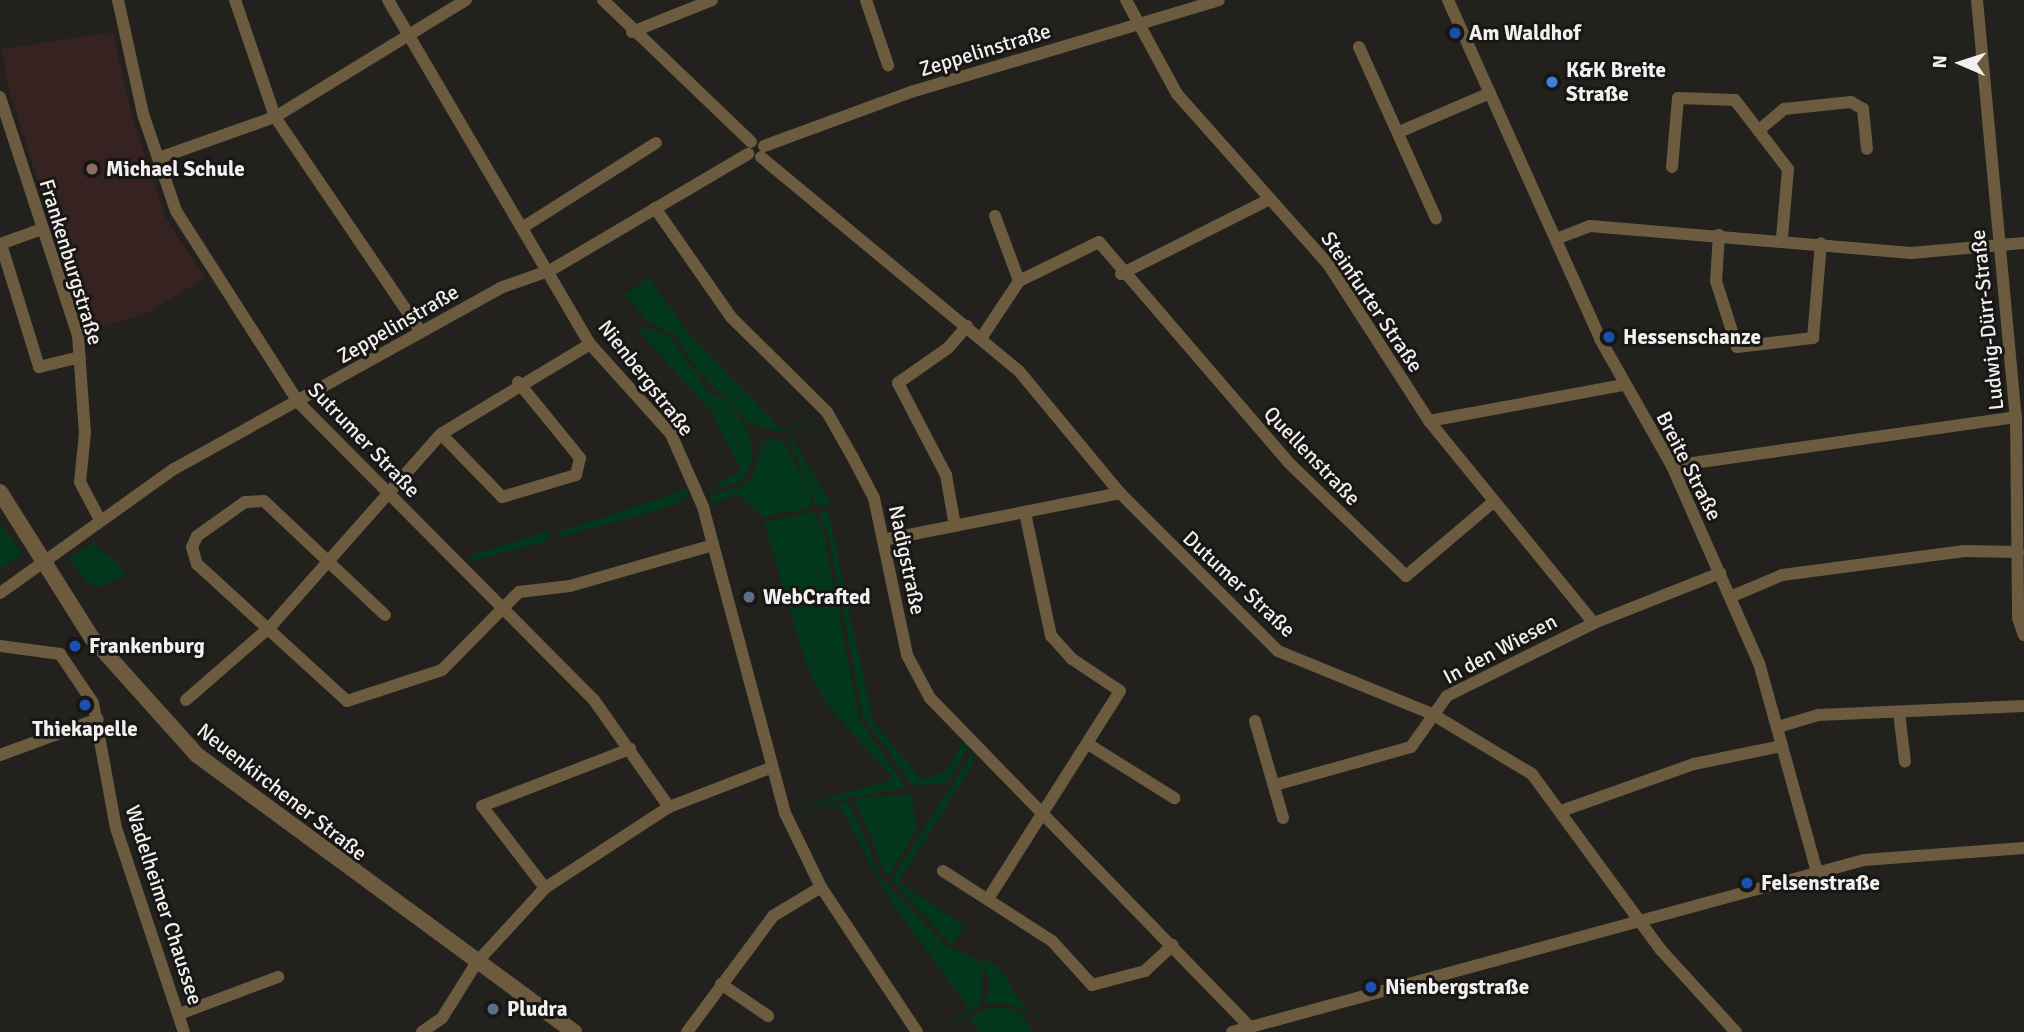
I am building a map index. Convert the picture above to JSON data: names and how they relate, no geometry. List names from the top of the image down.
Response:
{
  "streets": {
    "street": [
      "Zeppelinstraße",
      "Frankenburgstraße",
      "Steinfurter Straße",
      "Ludwig-Dürr-Straße",
      "Nienbergstraße",
      "Sutrumer Straße",
      "Quellenstraße",
      "Breite Straße",
      "Nadigstraße",
      "Dutumer Straße",
      "In den Wiesen",
      "Neuenkirchener Straße",
      "Wadelheimer Chaussee"
    ]
  },
  "crossings": [
    ["Zeppelinstraße", "Frankenburgstraße"],
    ["Zeppelinstraße", "Steinfurter Straße"],
    ["Zeppelinstraße", "Nienbergstraße"],
    ["Zeppelinstraße", "Sutrumer Straße"],
    ["Zeppelinstraße", "Nadigstraße"],
    ["Zeppelinstraße", "Dutumer Straße"],
    ["Zeppelinstraße", "Neuenkirchener Straße"],
    ["Steinfurter Straße", "Quellenstraße"],
    ["Steinfurter Straße", "In den Wiesen"],
    ["Breite Straße", "In den Wiesen"],
    ["Dutumer Straße", "In den Wiesen"]
  ],
  "places": [
    "Am Waldhof",
    "K&K Breite Straße",
    "Michael Schule",
    "Hessenschanze",
    "WebCrafted",
    "Frankenburg",
    "Thiekapelle",
    "Felsenstraße",
    "Nienbergstraße",
    "Pludra"
  ],
  "north": "left"
}
